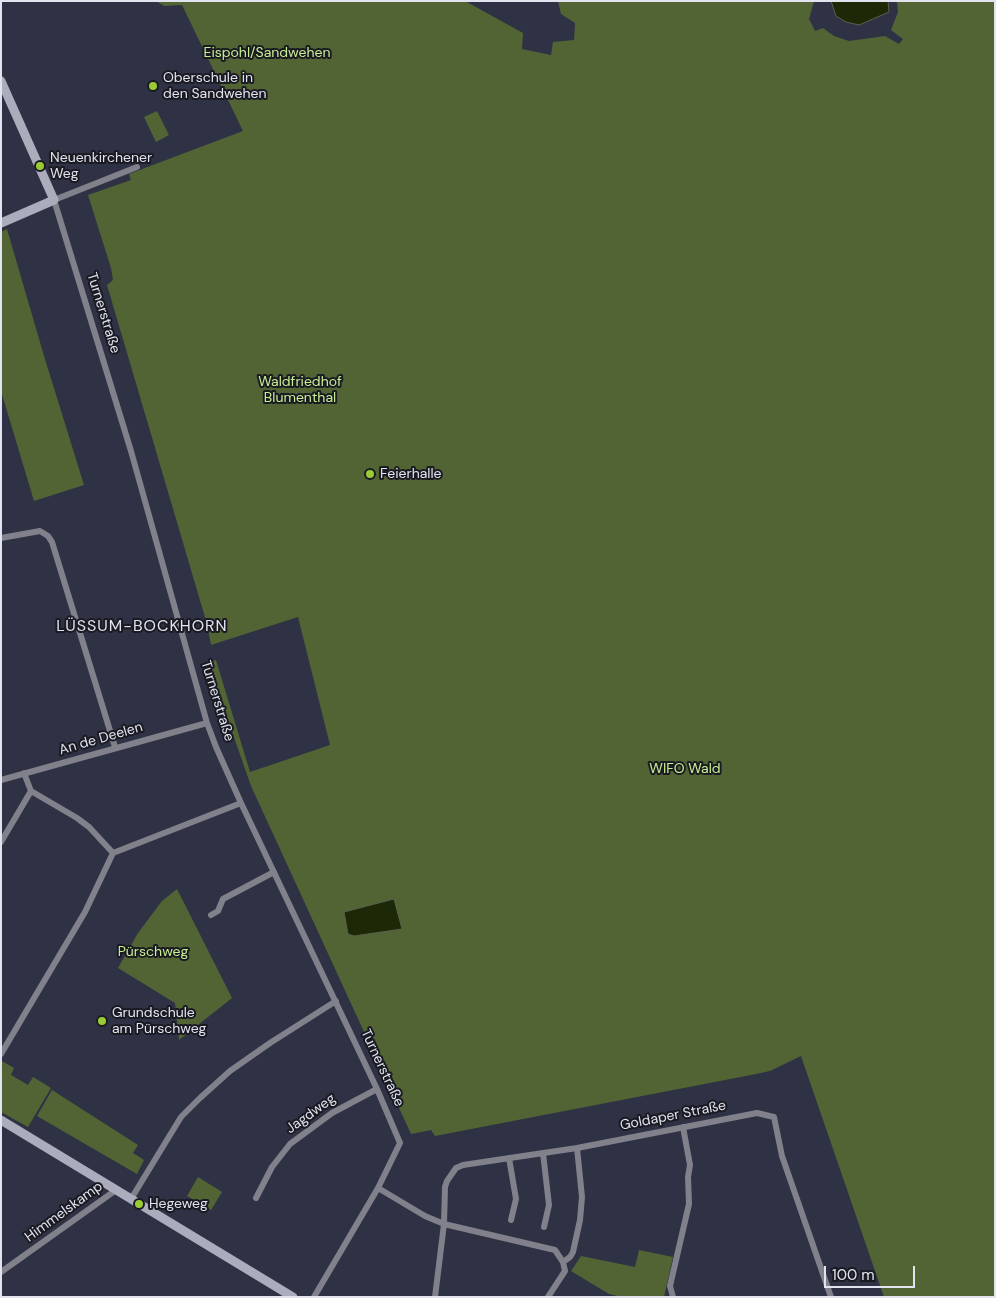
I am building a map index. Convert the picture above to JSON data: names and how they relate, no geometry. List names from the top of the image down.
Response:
{
  "streets": {
    "main road": ["Turnerstraße"],
    "street": [
      "An de Deelen",
      "Jagdweg",
      "Goldaper Straße",
      "Himmelskamp"
    ]
  },
  "crossings": [
    ["Turnerstraße", "An de Deelen"],
    ["Turnerstraße", "Jagdweg"]
  ],
  "districts": ["LÜSSUM-BOCKHORN"],
  "parks": [
    "Eispohl/Sandwehen",
    "Waldfriedhof Blumenthal",
    "WIFO Wald",
    "Pürschweg"
  ],
  "places": [
    "Oberschule in den Sandwehen",
    "Neuenkirchener Weg",
    "Feierhalle",
    "Grundschule am Pürschweg",
    "Hegeweg"
  ],
  "scale_bar": "100 m"
}
